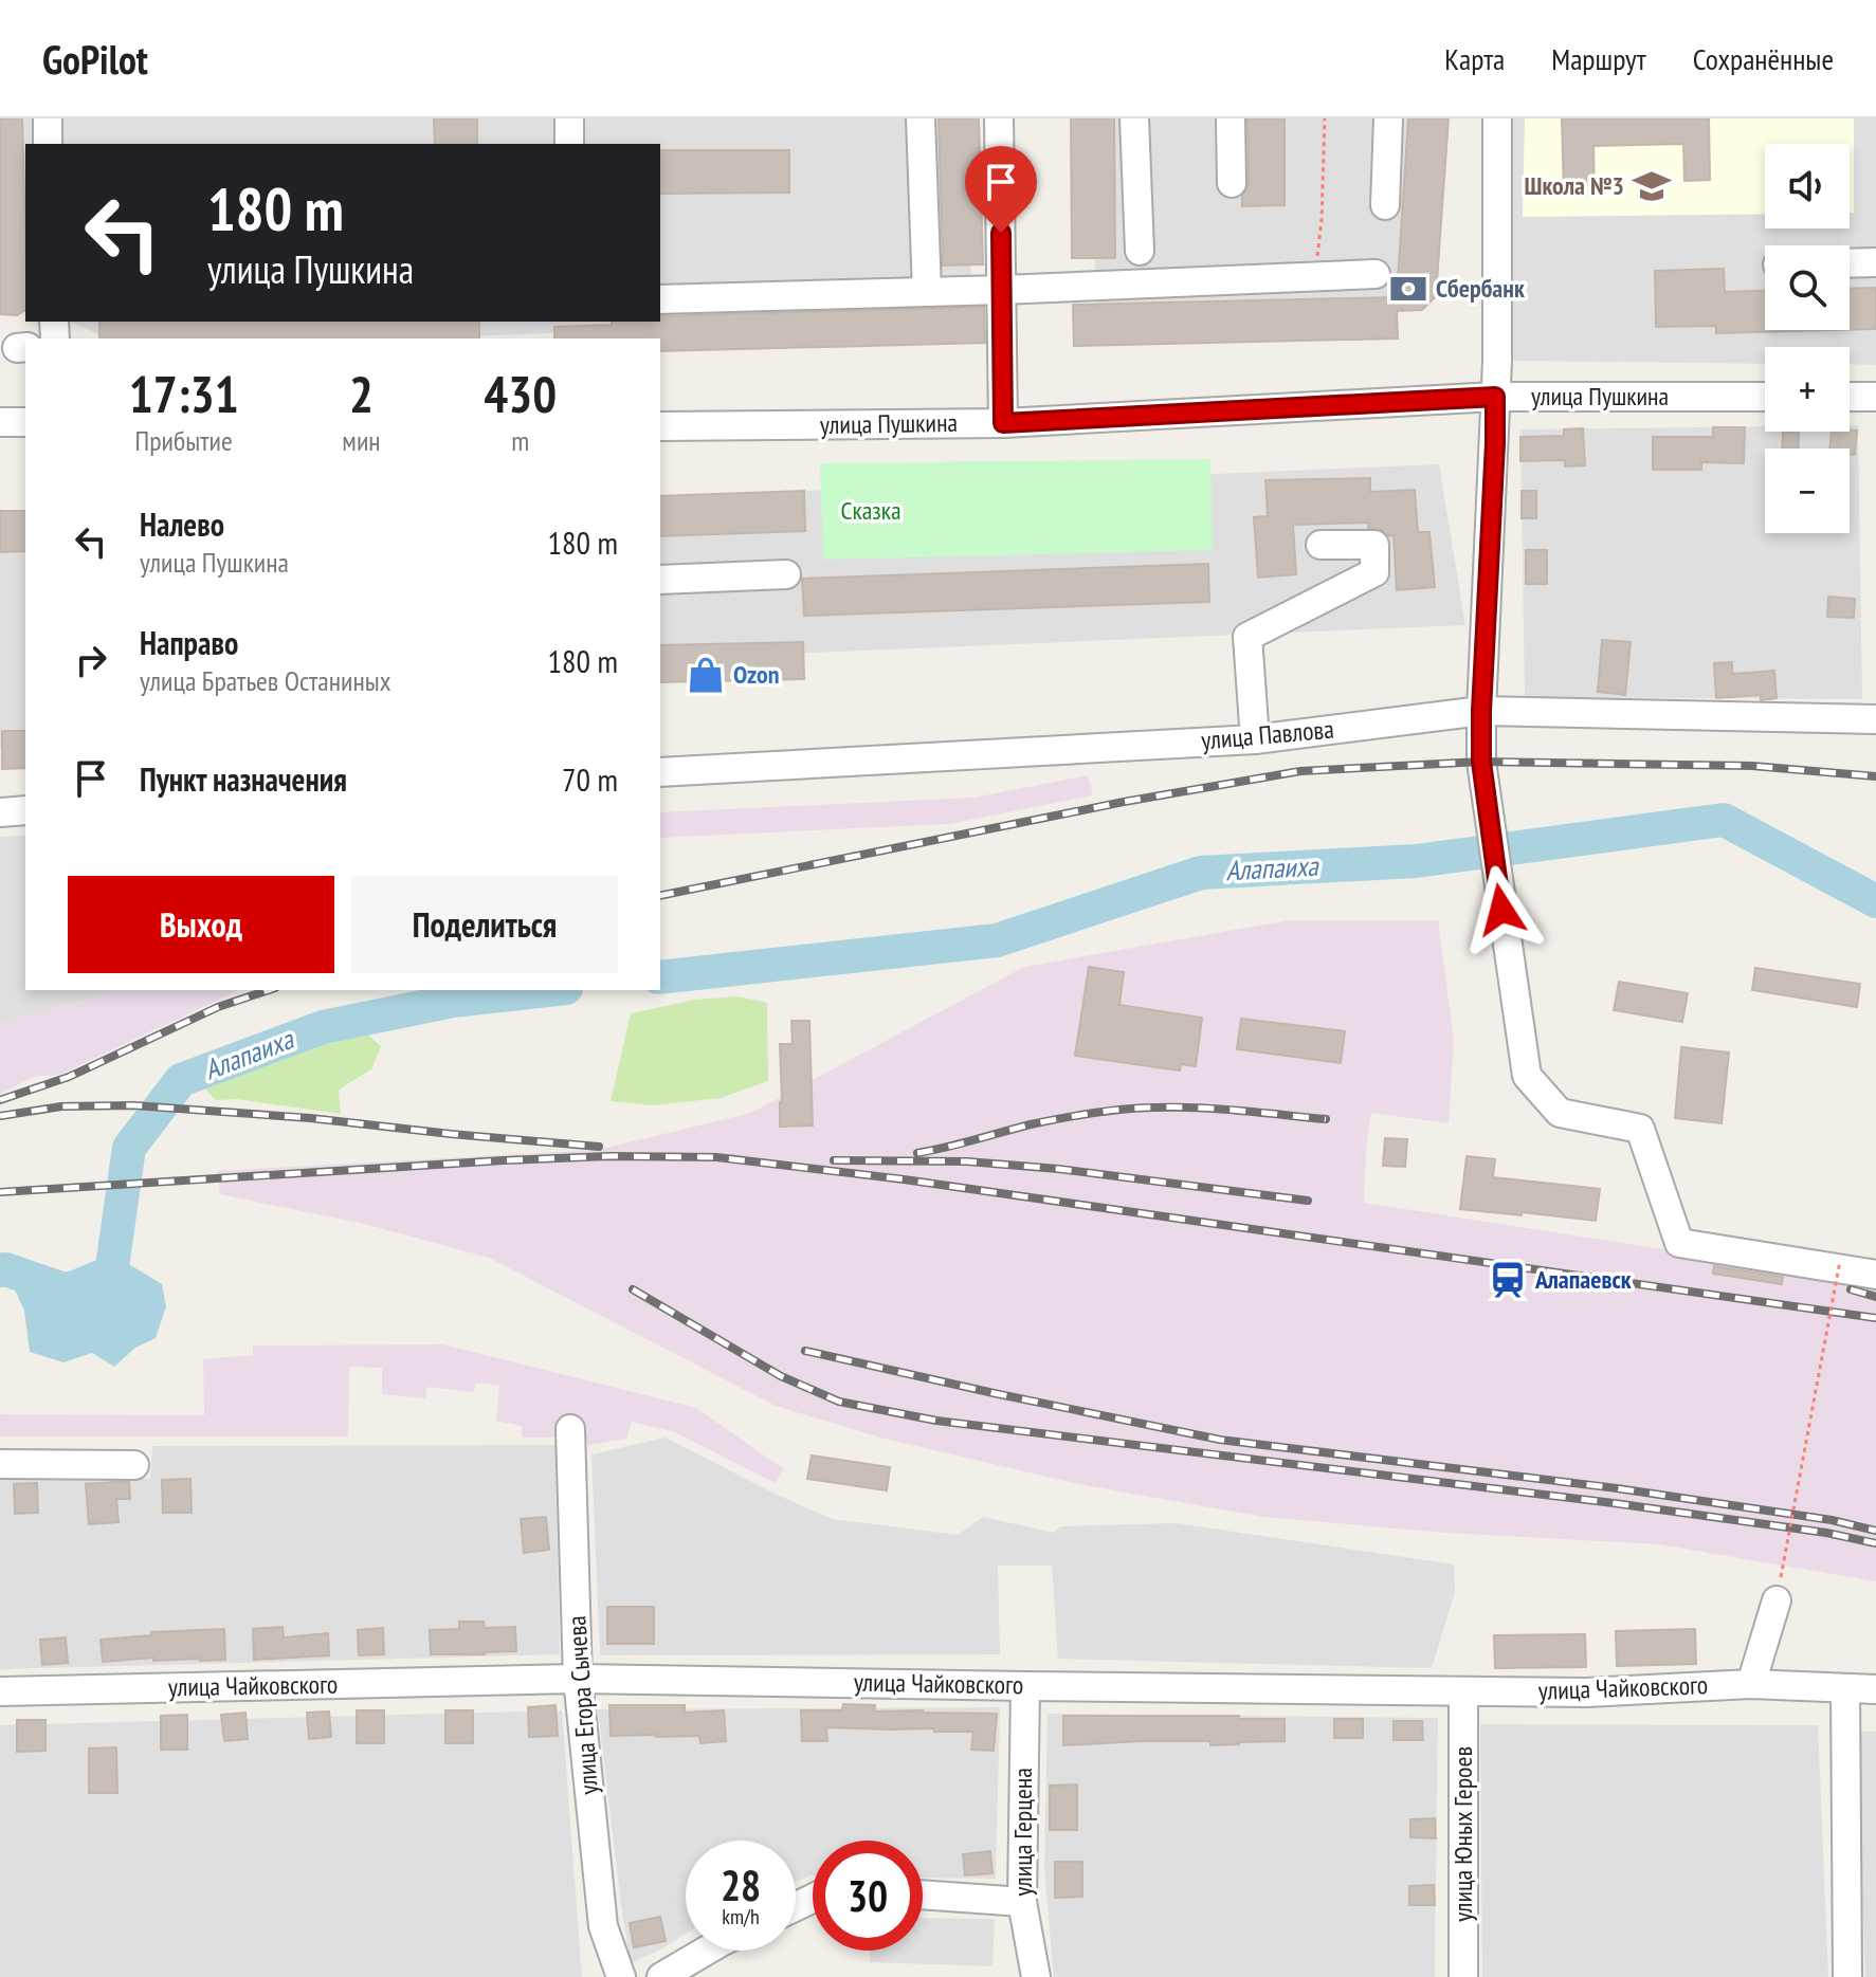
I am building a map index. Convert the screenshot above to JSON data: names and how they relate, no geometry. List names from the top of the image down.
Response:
{
  "streets": {
    "street": [
      "улица Пушкина",
      "улица Павлова",
      "улица Чайковского",
      "улица Егора Сычева",
      "улица Герцена",
      "улица Юных Героев"
    ]
  },
  "crossings": [
    ["улица Чайковского", "улица Егора Сычева"],
    ["улица Чайковского", "улица Герцена"],
    ["улица Чайковского", "улица Юных Героев"]
  ],
  "water": ["Алапаиха"],
  "parks": ["Сказка"],
  "places": {
    "school or university": ["Школа №3"],
    "bank": ["Сбербанк"],
    "shop": ["Ozon"],
    "station": ["Алапаевск"]
  },
  "page": {
    "header": "GoPilot",
    "nav": ["Карта", "Маршрут", "Сохранённые"],
    "map_buttons": ["+", "−"],
    "turn": ["180 m", "улица Пушкина"],
    "eta": [
      "17:31",
      "Прибытие",
      "2",
      "мин",
      "430",
      "m"
    ],
    "list": [
      {
        "name": "Налево",
        "note": "улица Пушкина",
        "value": "180 m"
      },
      {
        "name": "Направо",
        "note": "улица Братьев Останиных",
        "value": "180 m"
      },
      {
        "name": "Пункт назначения",
        "value": "70 m"
      }
    ],
    "buttons": ["Выход", "Поделиться"],
    "speed": "28 km/h",
    "limit": "30"
  }
}
